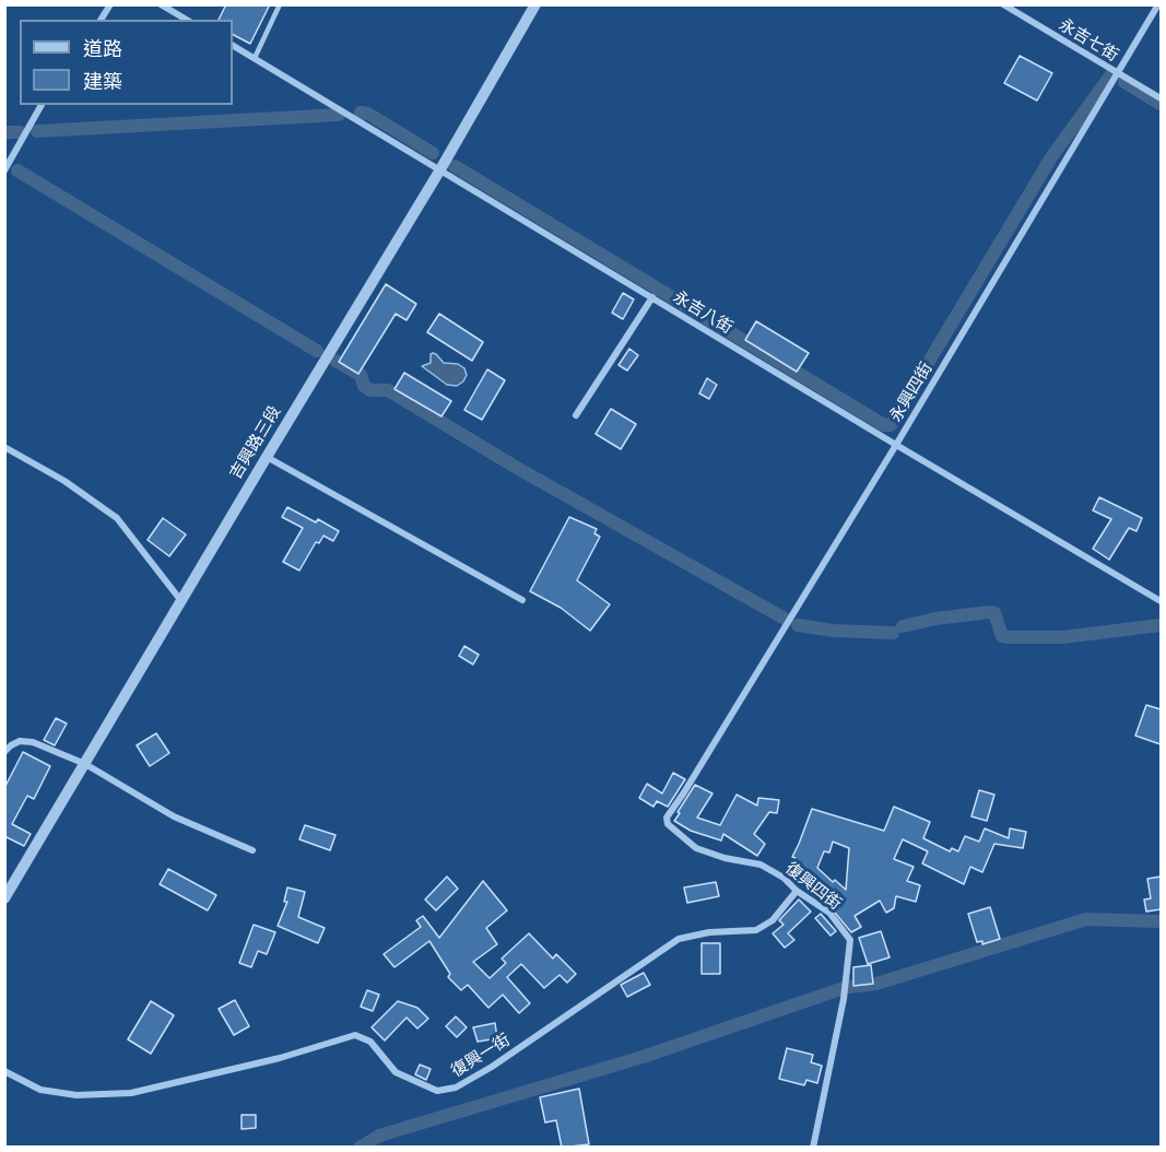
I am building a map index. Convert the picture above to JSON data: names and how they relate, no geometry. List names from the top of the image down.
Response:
{
  "streets": {
    "street": [
      "永吉七街",
      "永吉八街",
      "永興四街",
      "吉興路三段",
      "復興四街",
      "復興一街"
    ]
  },
  "crossings": [
    ["永吉七街", "永興四街"],
    ["永吉八街", "永興四街"],
    ["永吉八街", "吉興路三段"],
    ["永興四街", "復興四街"],
    ["復興四街", "復興一街"]
  ],
  "legend": ["道路", "建築"]
}
